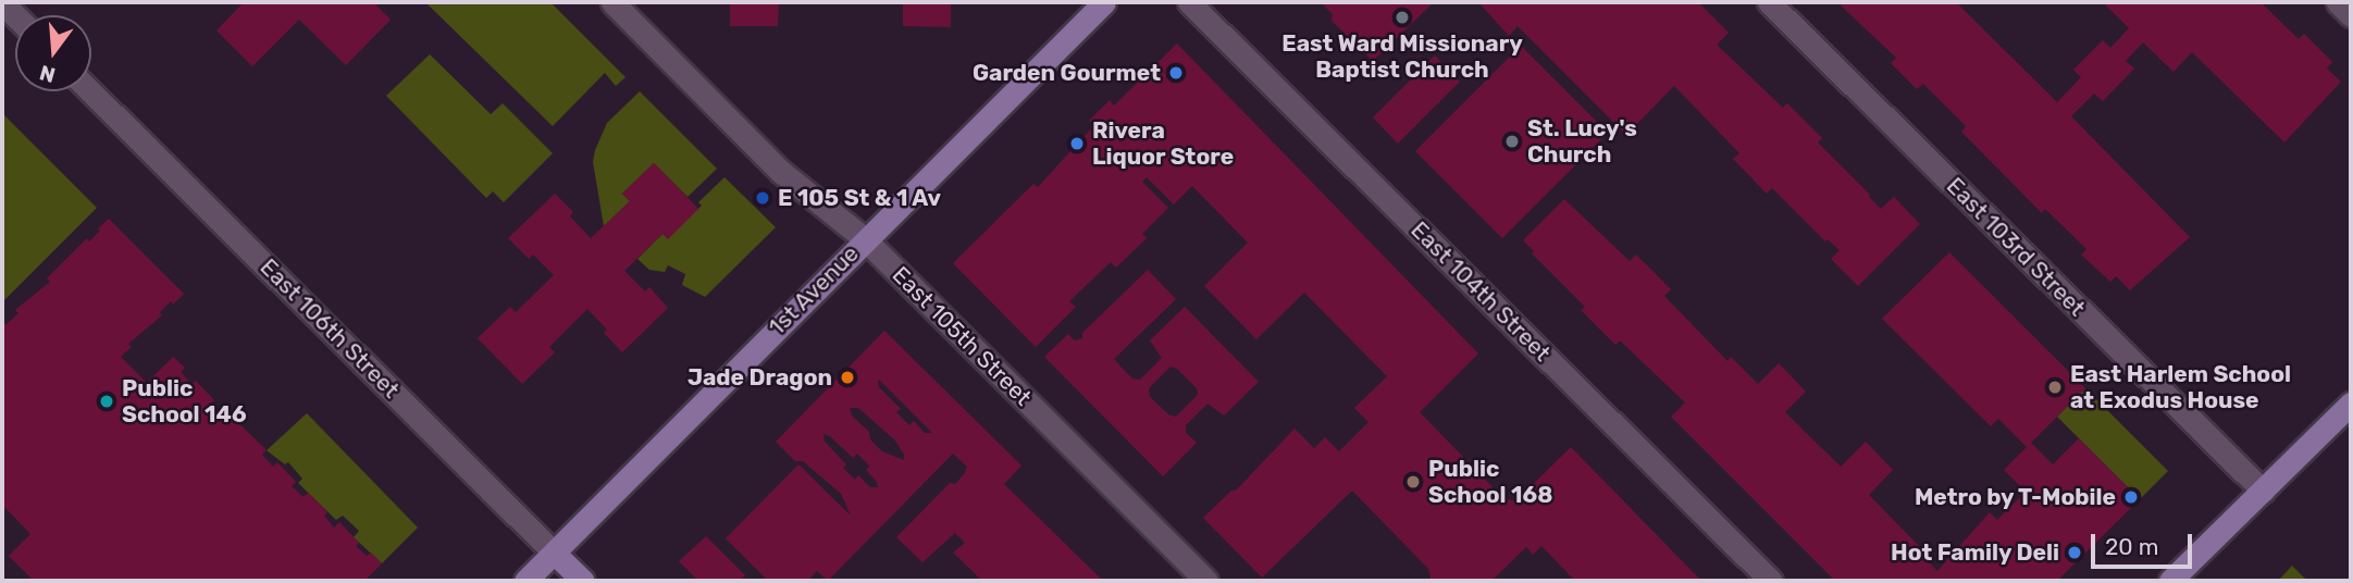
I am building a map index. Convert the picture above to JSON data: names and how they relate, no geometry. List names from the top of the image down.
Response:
{
  "streets": {
    "main road": ["1st Avenue", "East 106th Street"],
    "street": ["East 103rd Street", "East 104th Street", "East 105th Street"]
  },
  "crossings": [
    ["1st Avenue", "East 106th Street"],
    ["1st Avenue", "East 105th Street"]
  ],
  "places": [
    "East Ward Missionary Baptist Church",
    "Garden Gourmet",
    "St. Lucy's Church",
    "Rivera Liquor Store",
    "E 105 St & 1 Av",
    "Jade Dragon",
    "East Harlem School at Exodus House",
    "Public School 146",
    "Public School 168",
    "Metro by T-Mobile",
    "Hot Family Deli"
  ],
  "scale_bar": "20 m",
  "north": "bottom"
}
